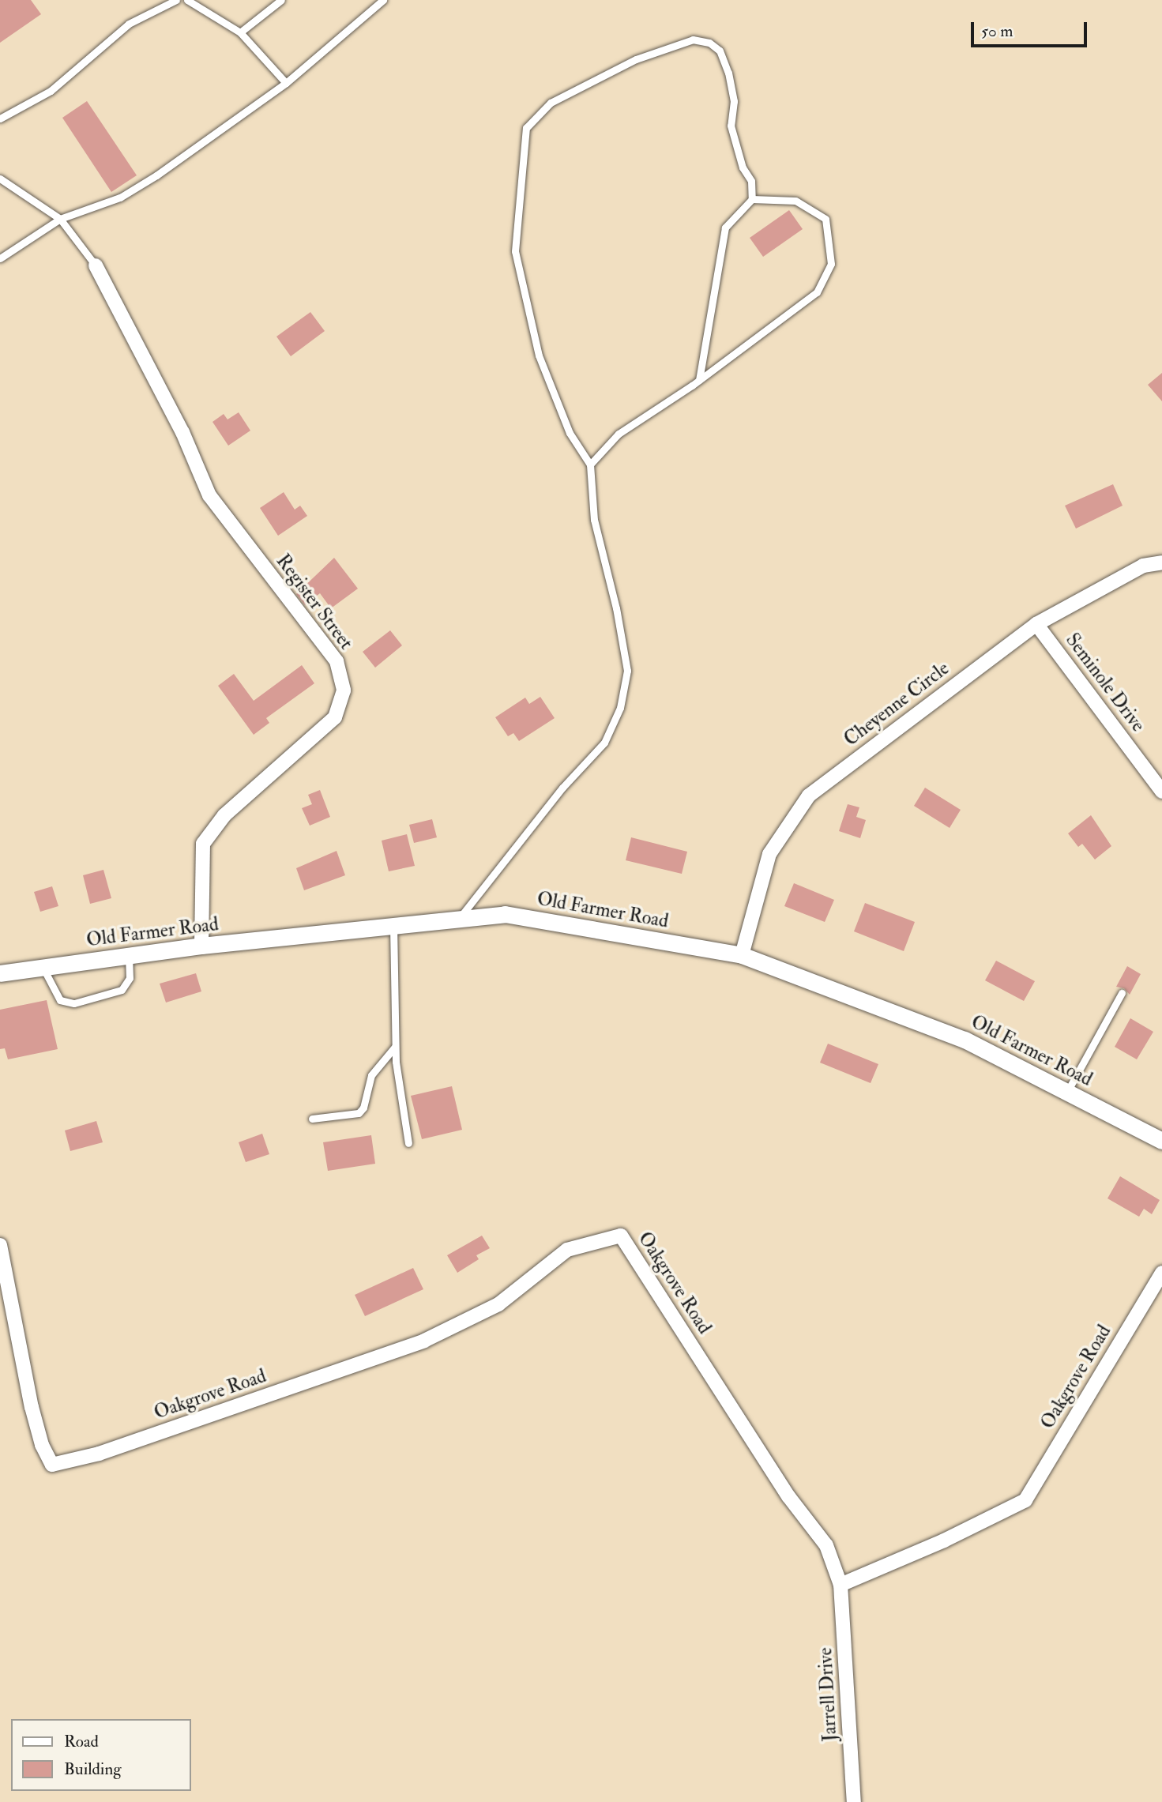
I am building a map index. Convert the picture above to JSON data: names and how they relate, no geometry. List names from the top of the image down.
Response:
{
  "streets": {
    "street": [
      "Register Street",
      "Seminole Drive",
      "Cheyenne Circle",
      "Old Farmer Road",
      "Oakgrove Road",
      "Jarrell Drive"
    ]
  },
  "crossings": [
    ["Register Street", "Old Farmer Road"],
    ["Seminole Drive", "Cheyenne Circle"],
    ["Cheyenne Circle", "Old Farmer Road"],
    ["Oakgrove Road", "Jarrell Drive"]
  ],
  "legend": ["Road", "Building"],
  "scale_bar": "50 m"
}
